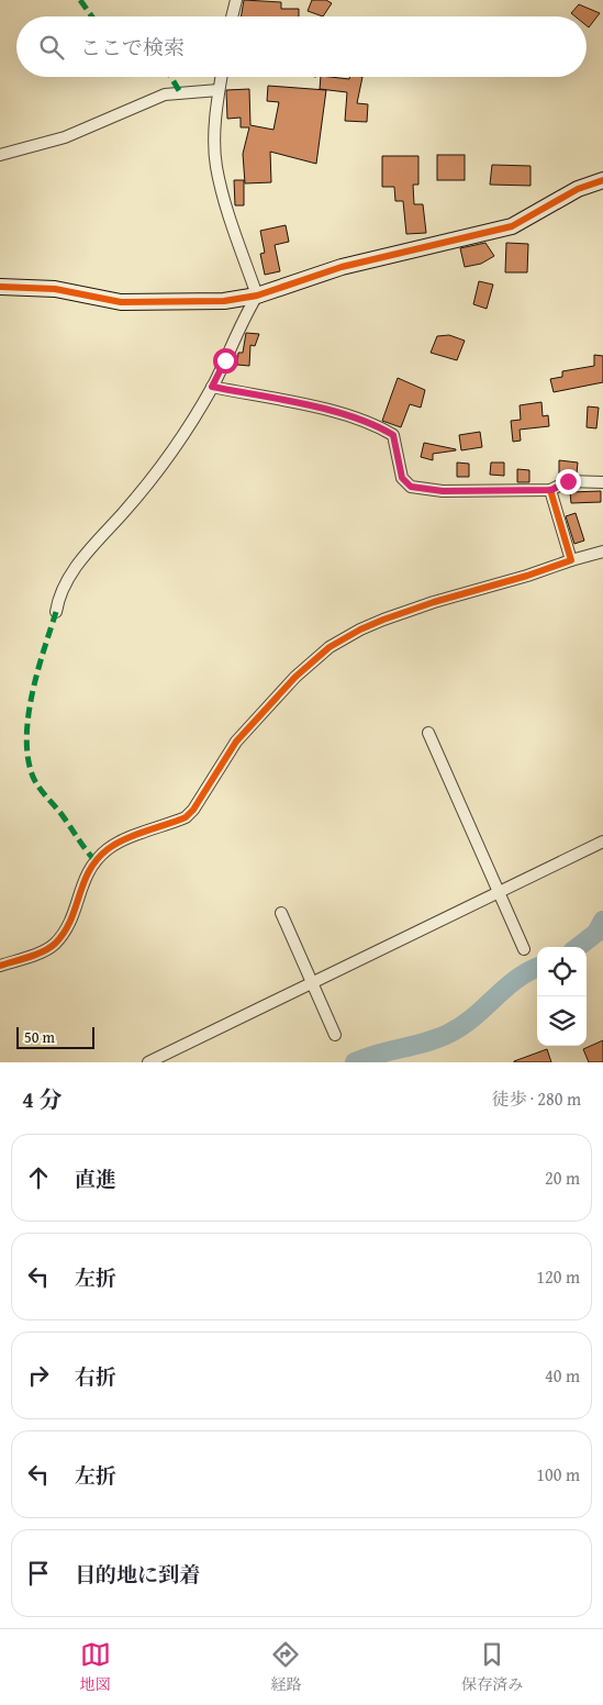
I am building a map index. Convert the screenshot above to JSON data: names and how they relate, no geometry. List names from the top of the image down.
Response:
{
  "scale_bar": "50 m",
  "page": {
    "search": "ここで検索",
    "scale": "50 m",
    "heading": ["4 分", "徒歩 · 280 m"],
    "list": [
      ["直進", "20 m"],
      ["左折", "120 m"],
      ["右折", "40 m"],
      ["左折", "100 m"],
      "目的地に到着"
    ],
    "nav": ["地図", "経路", "保存済み"]
  }
}
